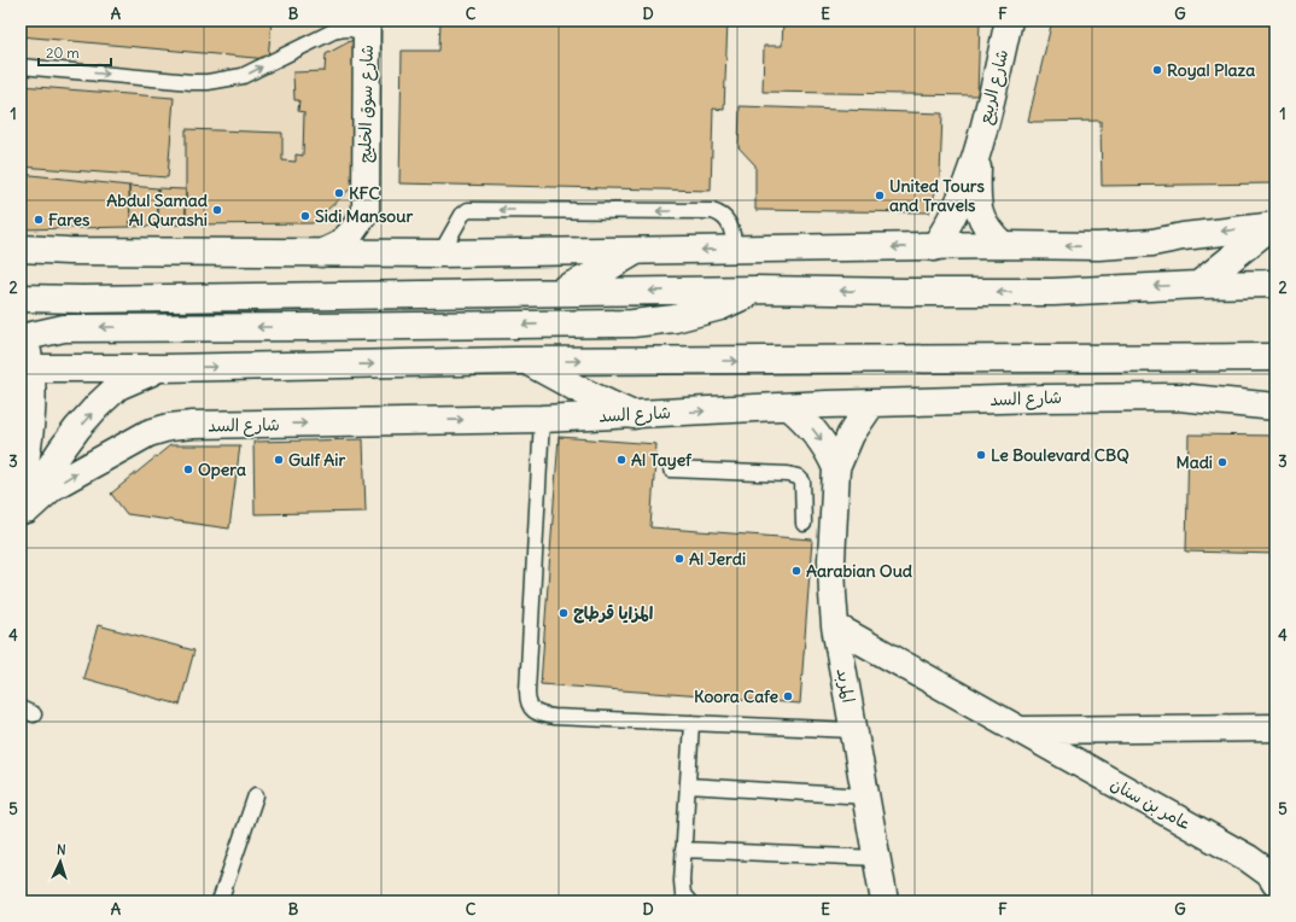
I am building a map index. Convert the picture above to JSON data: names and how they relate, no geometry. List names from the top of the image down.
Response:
{
  "streets": {
    "street": [
      "شارع الربيع",
      "شارع سوق الخليج",
      "شارع السد",
      "المربد",
      "عامر بن سنان"
    ]
  },
  "crossings": [
    ["شارع السد", "المربد"],
    ["المربد", "عامر بن سنان"]
  ],
  "places": [
    "Royal Plaza",
    "KFC",
    "United Tours and Travels",
    "Abdul Samad Al Qurashi",
    "Sidi Mansour",
    "Fares",
    "Le Boulevard CBQ",
    "Gulf Air",
    "Al Tayef",
    "Madi",
    "Opera",
    "Al Jerdi",
    "Aarabian Oud",
    "المزايا قرطاج",
    "Koora Cafe"
  ],
  "scale_bar": "20 m",
  "north": "top",
  "grid": {
    "columns": [
      "A",
      "B",
      "C",
      "D",
      "E",
      "F",
      "G"
    ],
    "rows": [
      "1",
      "2",
      "3",
      "4",
      "5"
    ]
  }
}
